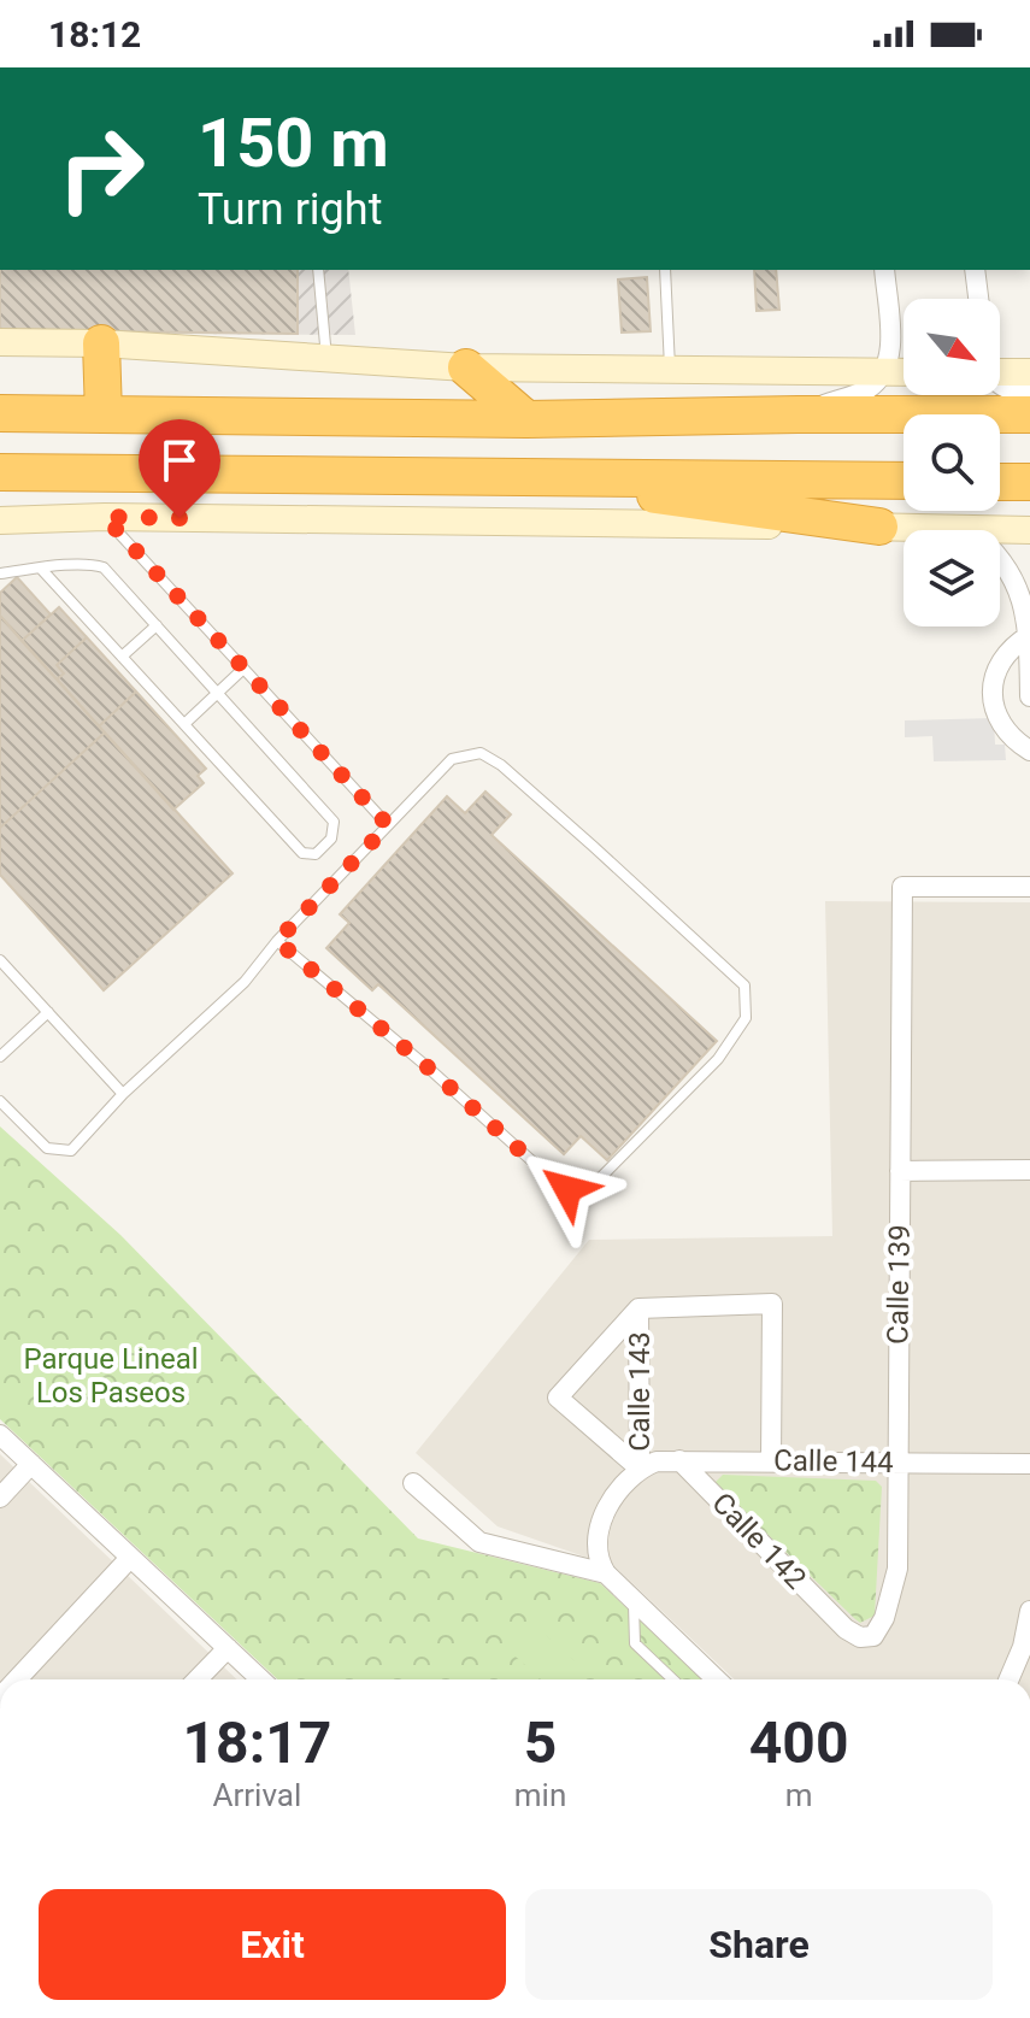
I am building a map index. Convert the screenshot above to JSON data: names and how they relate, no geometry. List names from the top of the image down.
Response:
{
  "streets": {
    "street": [
      "Calle 139",
      "Calle 143",
      "Calle 144",
      "Calle 142"
    ]
  },
  "crossings": [
    ["Calle 139", "Calle 144"],
    ["Calle 139", "Calle 142"],
    ["Calle 143", "Calle 144"],
    ["Calle 144", "Calle 142"]
  ],
  "parks": ["Parque Lineal Los Paseos"],
  "north": "bottom right",
  "page": {
    "status": "18:12",
    "turn": ["150 m", "Turn right"],
    "eta": [
      "18:17",
      "Arrival",
      "5",
      "min",
      "400",
      "m"
    ],
    "buttons": ["Exit", "Share"]
  }
}
